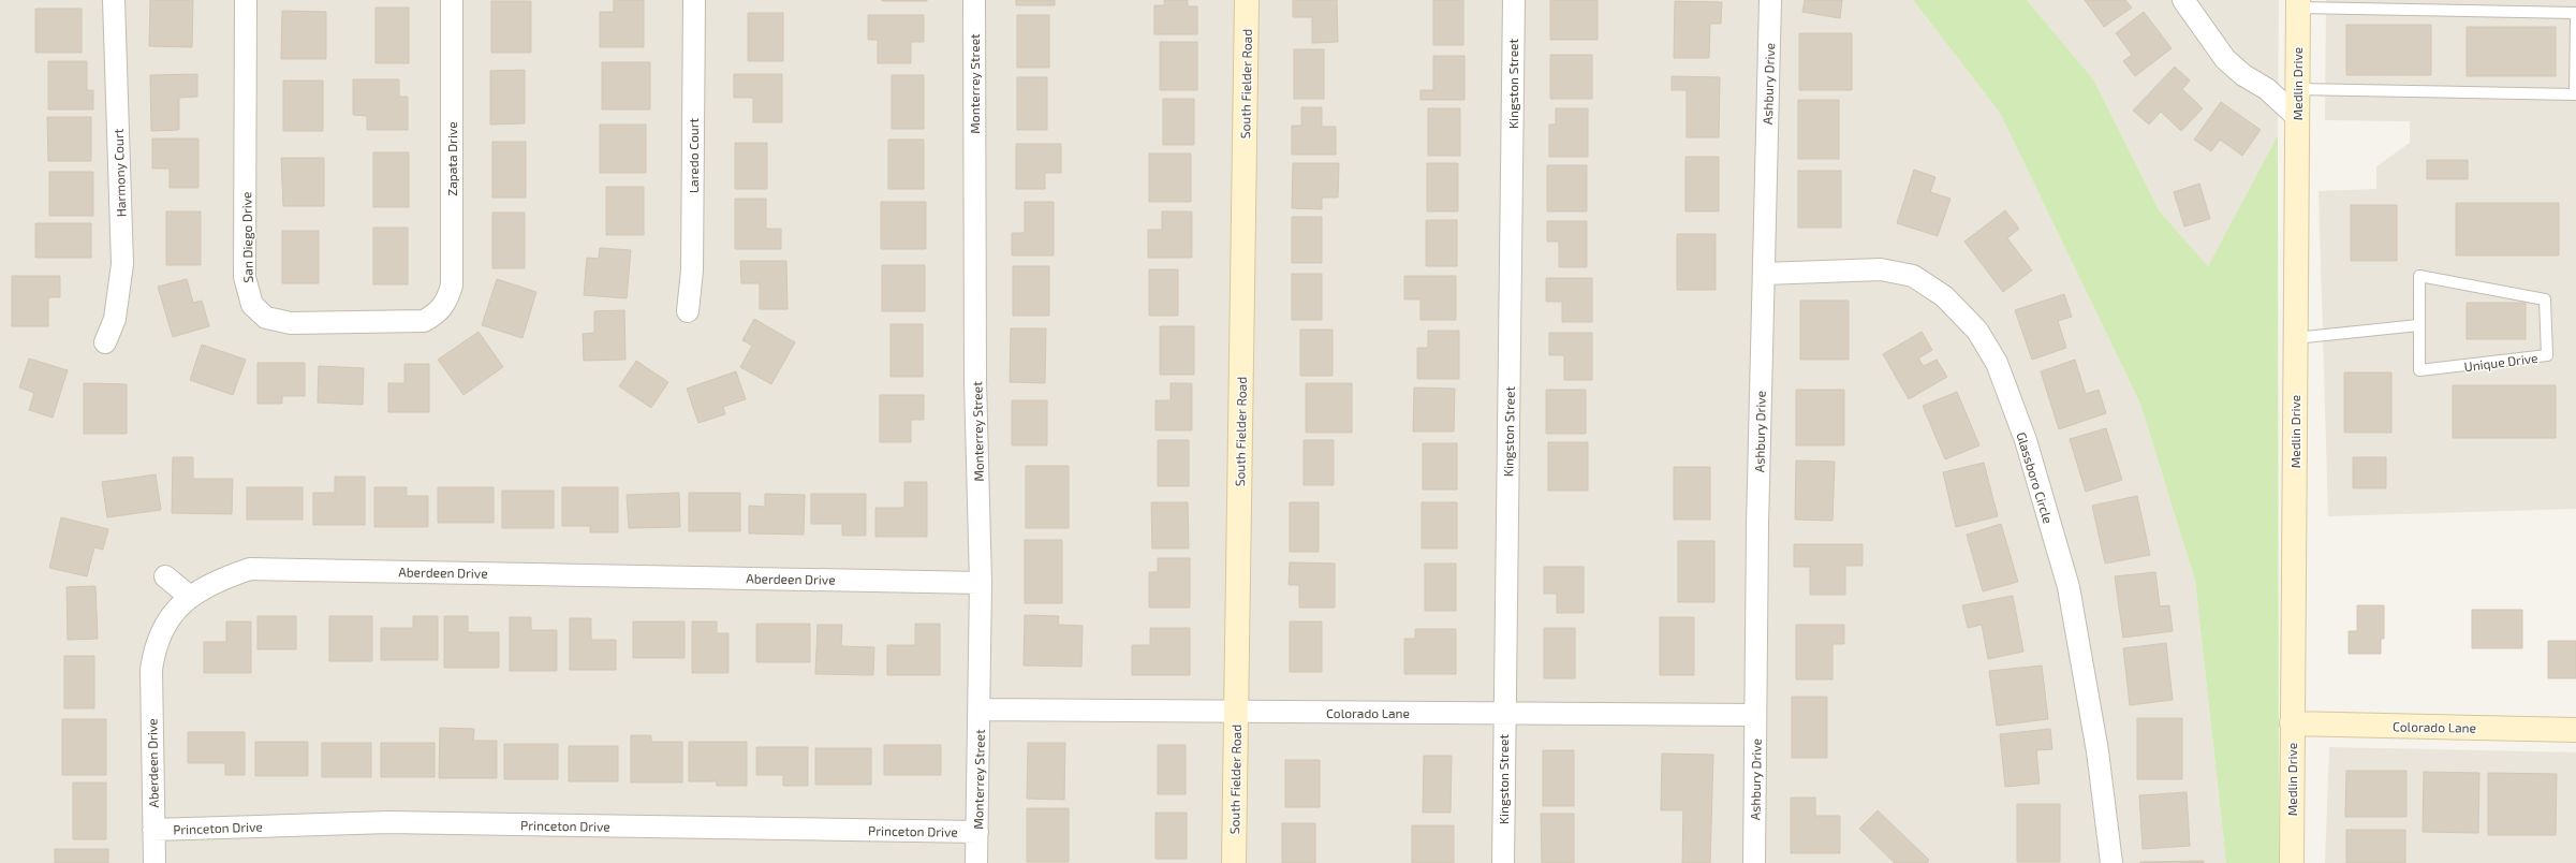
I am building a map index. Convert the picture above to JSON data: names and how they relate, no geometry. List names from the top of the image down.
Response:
{
  "streets": {
    "street": [
      "Monterrey Street",
      "South Fielder Road",
      "Kingston Street",
      "Ashbury Drive",
      "Medlin Drive",
      "Laredo Court",
      "Zapata Drive",
      "Harmony Court",
      "San Diego Drive",
      "Glassboro Circle",
      "Aberdeen Drive",
      "Colorado Lane",
      "Princeton Drive"
    ],
    "lane": ["Unique Drive"]
  },
  "crossings": [
    ["Monterrey Street", "Aberdeen Drive"],
    ["Monterrey Street", "Colorado Lane"],
    ["Monterrey Street", "Princeton Drive"],
    ["South Fielder Road", "Colorado Lane"],
    ["Kingston Street", "Colorado Lane"],
    ["Ashbury Drive", "Glassboro Circle"],
    ["Ashbury Drive", "Colorado Lane"],
    ["Medlin Drive", "Colorado Lane"],
    ["Zapata Drive", "San Diego Drive"],
    ["Aberdeen Drive", "Princeton Drive"]
  ]
}
